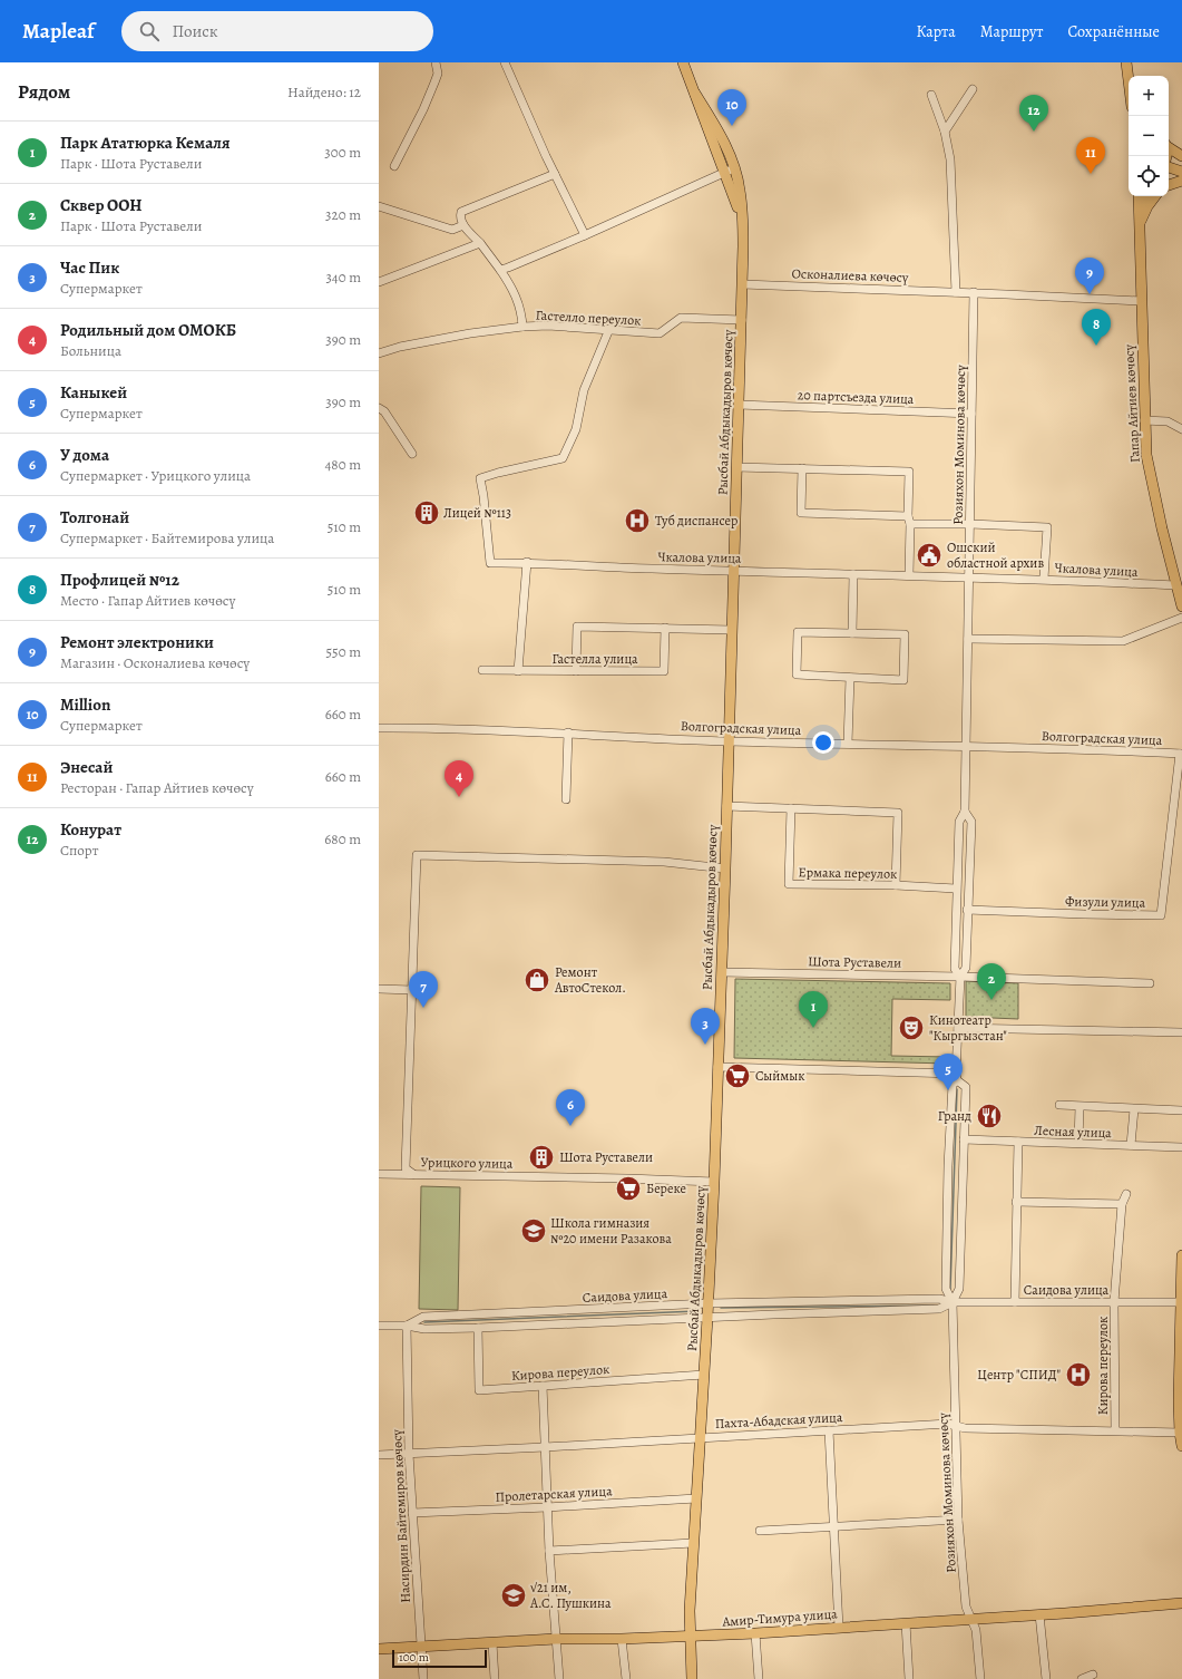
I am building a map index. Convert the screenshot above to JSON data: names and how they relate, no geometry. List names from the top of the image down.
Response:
{
  "streets": {
    "main road": ["Гапар Айтиев көчөсү", "Рысбай Абдыкадыров көчөсү", "Амир-Тимура улица"],
    "street": [
      "Осконалиева көчөсү",
      "Гастелло переулок",
      "20 партсъезда улица",
      "Розияхон Моминова көчөсү",
      "Чкалова улица",
      "Гастелла улица",
      "Волгоградская улица",
      "Ермака переулок",
      "Физули улица",
      "Шота Руставели",
      "Лесная улица",
      "Урицкого улица",
      "Саидова улица",
      "Кирова переулок",
      "Пахта-Абадская улица",
      "Пролетарская улица",
      "Насирдин Байтемиров көчөсү"
    ]
  },
  "crossings": [
    ["Осконалиева көчөсү", "Гапар Айтиев көчөсү"],
    ["Осконалиева көчөсү", "Рысбай Абдыкадыров көчөсү"],
    ["Осконалиева көчөсү", "Розияхон Моминова көчөсү"],
    ["Гастелло переулок", "Рысбай Абдыкадыров көчөсү"],
    ["Гастелло переулок", "Чкалова улица"],
    ["20 партсъезда улица", "Рысбай Абдыкадыров көчөсү"],
    ["20 партсъезда улица", "Розияхон Моминова көчөсү"],
    ["Гапар Айтиев көчөсү", "Чкалова улица"],
    ["Рысбай Абдыкадыров көчөсү", "Чкалова улица"],
    ["Рысбай Абдыкадыров көчөсү", "Волгоградская улица"],
    ["Рысбай Абдыкадыров көчөсү", "Шота Руставели"],
    ["Рысбай Абдыкадыров көчөсү", "Урицкого улица"],
    ["Рысбай Абдыкадыров көчөсү", "Саидова улица"],
    ["Рысбай Абдыкадыров көчөсү", "Кирова переулок"],
    ["Рысбай Абдыкадыров көчөсү", "Пахта-Абадская улица"],
    ["Рысбай Абдыкадыров көчөсү", "Пролетарская улица"],
    ["Рысбай Абдыкадыров көчөсү", "Амир-Тимура улица"],
    ["Розияхон Моминова көчөсү", "Чкалова улица"],
    ["Розияхон Моминова көчөсү", "Волгоградская улица"],
    ["Розияхон Моминова көчөсү", "Ермака переулок"],
    ["Розияхон Моминова көчөсү", "Физули улица"],
    ["Розияхон Моминова көчөсү", "Шота Руставели"],
    ["Розияхон Моминова көчөсү", "Лесная улица"],
    ["Розияхон Моминова көчөсү", "Саидова улица"],
    ["Розияхон Моминова көчөсү", "Пахта-Абадская улица"],
    ["Розияхон Моминова көчөсү", "Амир-Тимура улица"],
    ["Волгоградская улица", "Физули улица"],
    ["Саидова улица", "Кирова переулок"],
    ["Саидова улица", "Насирдин Байтемиров көчөсү"],
    ["Кирова переулок", "Пахта-Абадская улица"],
    ["Пахта-Абадская улица", "Насирдин Байтемиров көчөсү"],
    ["Пролетарская улица", "Насирдин Байтемиров көчөсү"],
    ["Насирдин Байтемиров көчөсү", "Амир-Тимура улица"]
  ],
  "places": {
    "building": ["Лицей №113", "Шота Руставели"],
    "hospital": ["Туб диспансер", "Центр \"СПИД\""],
    "public building": ["Ошский областной архив"],
    "shop": ["Ремонт АвтоСтекол."],
    "theatre": ["Кинотеатр \"Кыргызстан\""],
    "supermarket": ["Сыймык", "Береке"],
    "restaurant": ["Гранд"],
    "school or university": ["Школа гимназия №20 имени Разакова", "√21 им, А.С. Пушкина"]
  },
  "scale_bar": "100 m",
  "page": {
    "header": "Mapleaf",
    "search": "Поиск",
    "nav": ["Карта", "Маршрут", "Сохранённые"],
    "heading": ["Рядом", "Найдено: 12"],
    "map_buttons": ["+", "−"],
    "pins": [
      "10",
      "12",
      "11",
      "9",
      "8",
      "4",
      "2",
      "7",
      "1",
      "3",
      "5",
      "6"
    ],
    "list": [
      {
        "mark": "1",
        "name": "Парк Ататюрка Кемаля",
        "note": "Парк · Шота Руставели",
        "value": "300 m"
      },
      {
        "mark": "2",
        "name": "Сквер ООН",
        "note": "Парк · Шота Руставели",
        "value": "320 m"
      },
      {
        "mark": "3",
        "name": "Час Пик",
        "note": "Супермаркет",
        "value": "340 m"
      },
      {
        "mark": "4",
        "name": "Родильный дом ОМОКБ",
        "note": "Больница",
        "value": "390 m"
      },
      {
        "mark": "5",
        "name": "Каныкей",
        "note": "Супермаркет",
        "value": "390 m"
      },
      {
        "mark": "6",
        "name": "У дома",
        "note": "Супермаркет · Урицкого улица",
        "value": "480 m"
      },
      {
        "mark": "7",
        "name": "Толгонай",
        "note": "Супермаркет · Байтемирова улица",
        "value": "510 m"
      },
      {
        "mark": "8",
        "name": "Профлицей №12",
        "note": "Место · Гапар Айтиев көчөсү",
        "value": "510 m"
      },
      {
        "mark": "9",
        "name": "Ремонт электроники",
        "note": "Магазин · Осконалиева көчөсү",
        "value": "550 m"
      },
      {
        "mark": "10",
        "name": "Million",
        "note": "Супермаркет",
        "value": "660 m"
      },
      {
        "mark": "11",
        "name": "Энесай",
        "note": "Ресторан · Гапар Айтиев көчөсү",
        "value": "660 m"
      },
      {
        "mark": "12",
        "name": "Конурат",
        "note": "Спорт",
        "value": "680 m"
      }
    ],
    "scale": "100 m"
  }
}
